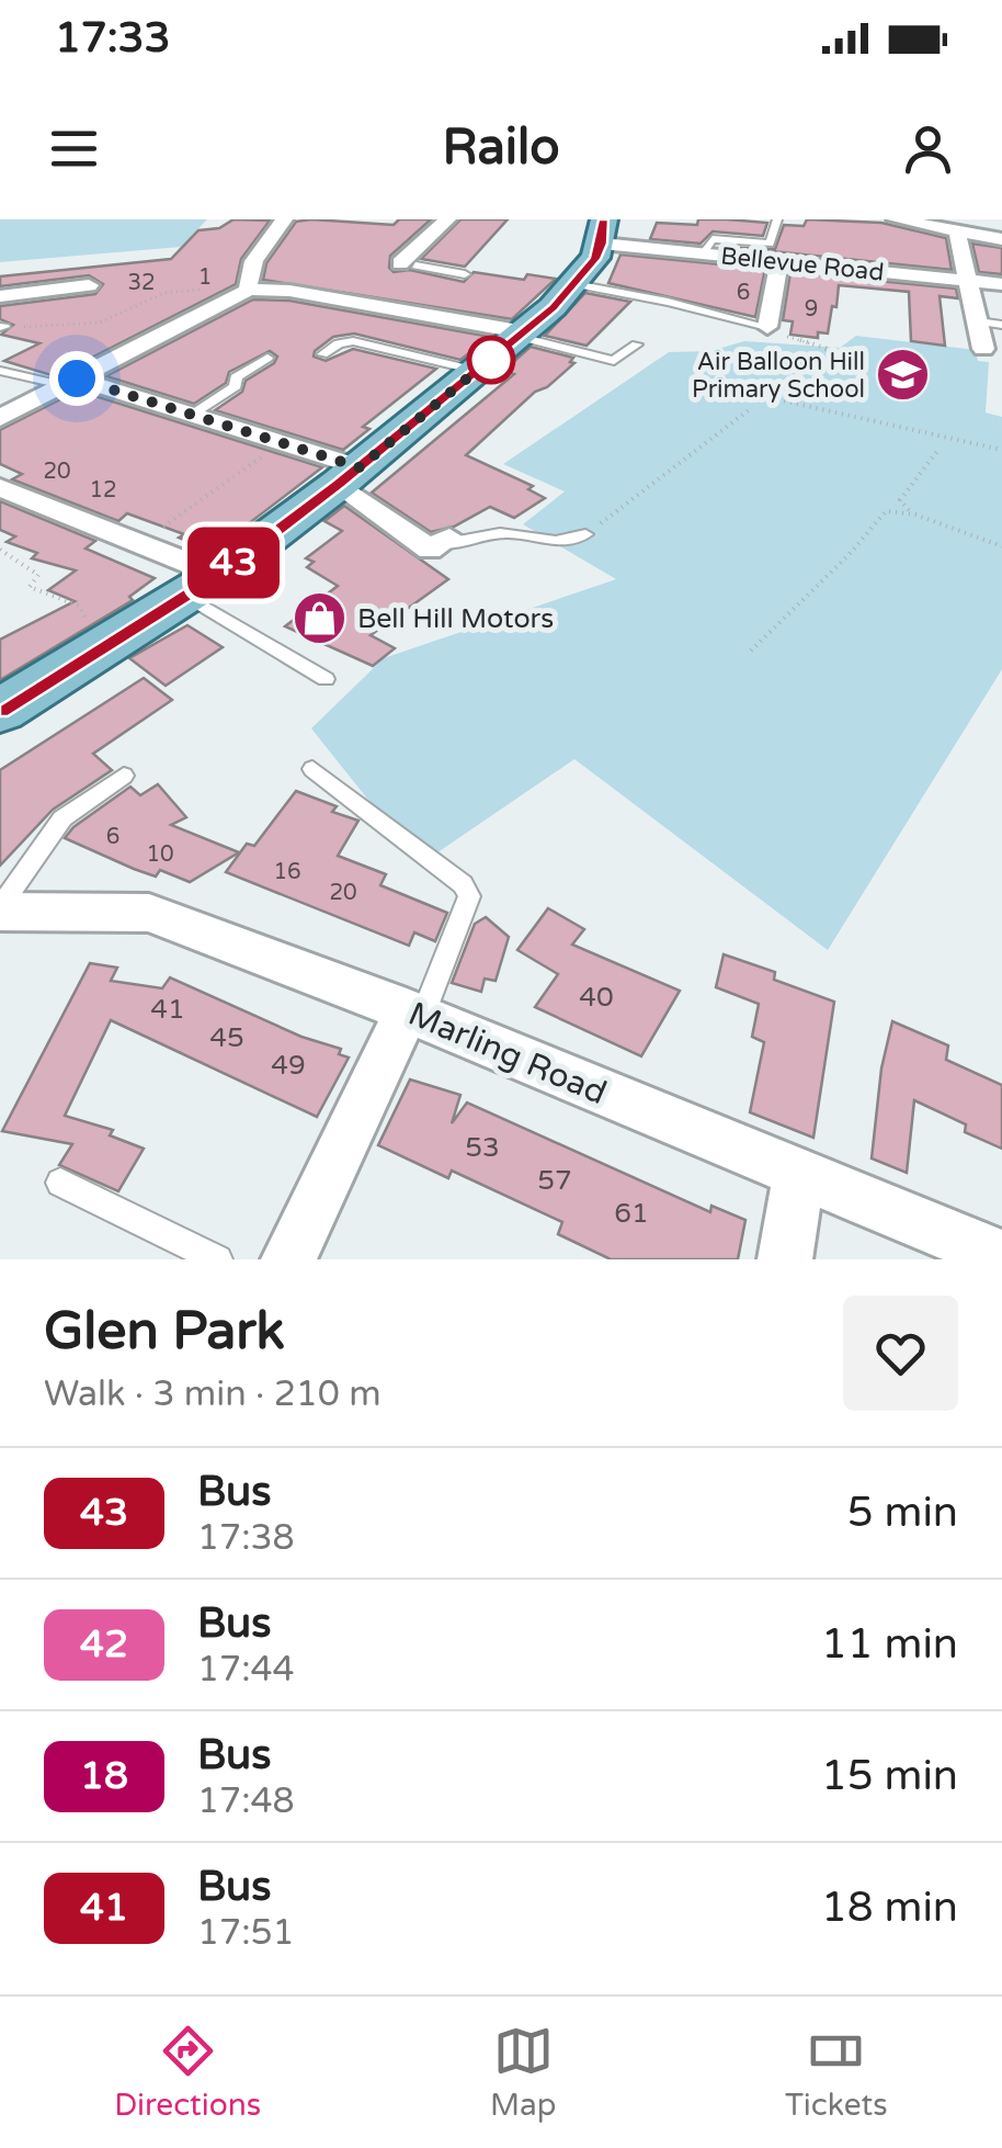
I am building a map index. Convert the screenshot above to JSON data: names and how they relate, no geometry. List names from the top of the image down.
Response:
{
  "streets": {
    "street": ["Bellevue Road", "Marling Road"]
  },
  "places": {
    "school or university": ["Air Balloon Hill Primary School"],
    "shop": ["Bell Hill Motors"]
  },
  "lines": ["bus line 43"],
  "house_numbers": [
    "1",
    "32",
    "6",
    "9",
    "20",
    "12",
    "6",
    "10",
    "16",
    "20",
    "40",
    "41",
    "45",
    "49",
    "53",
    "57",
    "61"
  ],
  "page": {
    "status": "17:33",
    "header": "Railo",
    "on_map": "43",
    "heading": ["Glen Park", "Walk · 3 min · 210 m"],
    "list": [
      {
        "mark": "43",
        "name": "Bus",
        "note": "17:38",
        "value": "5 min"
      },
      {
        "mark": "42",
        "name": "Bus",
        "note": "17:44",
        "value": "11 min"
      },
      {
        "mark": "18",
        "name": "Bus",
        "note": "17:48",
        "value": "15 min"
      },
      {
        "mark": "41",
        "name": "Bus",
        "note": "17:51",
        "value": "18 min"
      }
    ],
    "tabs": ["Directions", "Map", "Tickets"]
  }
}
